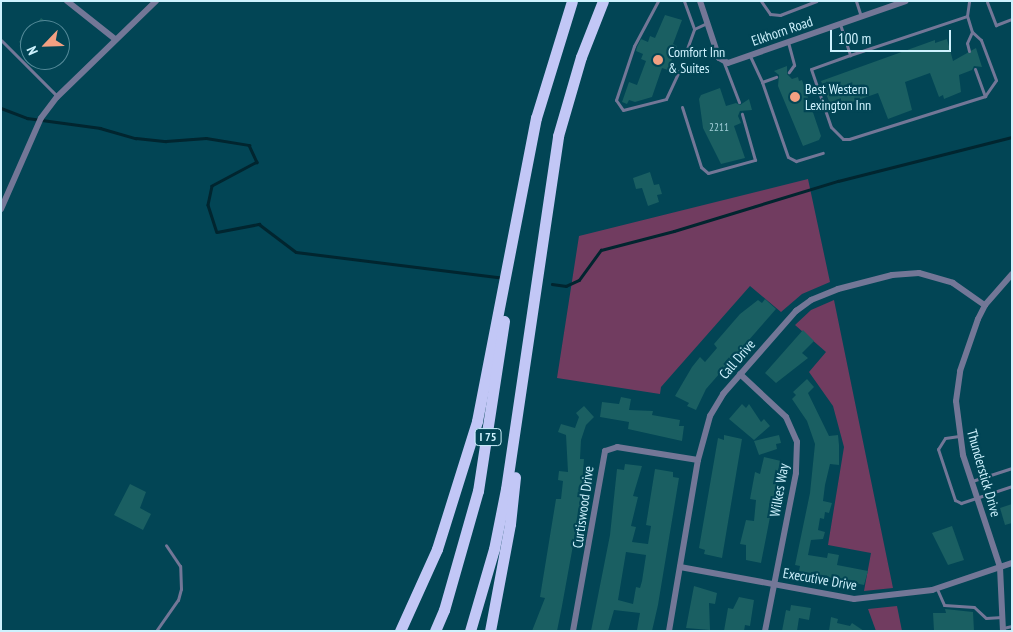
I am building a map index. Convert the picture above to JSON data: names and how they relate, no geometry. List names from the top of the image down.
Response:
{
  "streets": {
    "highway": ["I 75"],
    "street": [
      "Elkhorn Road",
      "Call Drive",
      "Thunderstick Drive",
      "Wilkes Way",
      "Curtiswood Drive",
      "Executive Drive"
    ]
  },
  "crossings": [
    ["Call Drive", "Thunderstick Drive"],
    ["Call Drive", "Wilkes Way"],
    ["Call Drive", "Curtiswood Drive"],
    ["Call Drive", "Executive Drive"],
    ["Thunderstick Drive", "Executive Drive"],
    ["Wilkes Way", "Executive Drive"]
  ],
  "places": ["Comfort Inn & Suites", "Best Western Lexington Inn"],
  "house_numbers": ["2211"],
  "scale_bar": "100 m",
  "north": "bottom left"
}
